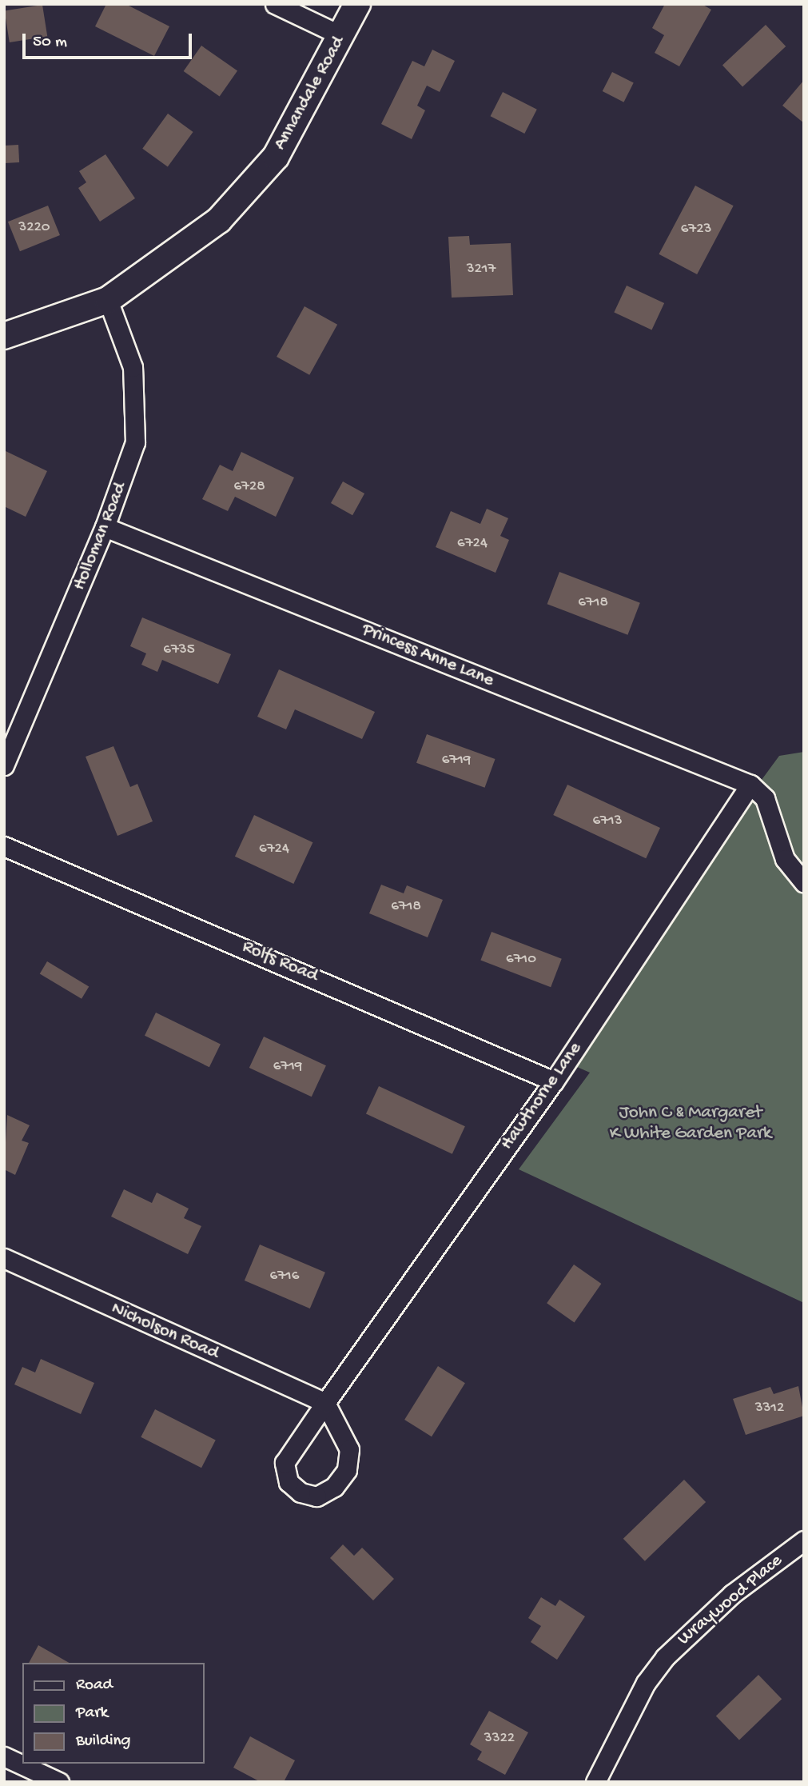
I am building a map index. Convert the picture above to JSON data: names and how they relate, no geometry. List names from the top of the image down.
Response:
{
  "streets": {
    "main road": ["Annandale Road"],
    "street": [
      "Holloman Road",
      "Princess Anne Lane",
      "Rolfs Road",
      "Hawthorne Lane",
      "Nicholson Road",
      "Wraywood Place"
    ]
  },
  "crossings": [
    ["Annandale Road", "Holloman Road"],
    ["Holloman Road", "Princess Anne Lane"],
    ["Princess Anne Lane", "Hawthorne Lane"],
    ["Rolfs Road", "Hawthorne Lane"],
    ["Hawthorne Lane", "Nicholson Road"]
  ],
  "parks": ["John C & Margaret K White Garden Park"],
  "house_numbers": [
    "3220",
    "6723",
    "3217",
    "6728",
    "6724",
    "6718",
    "6735",
    "6719",
    "6713",
    "6724",
    "6718",
    "6710",
    "6719",
    "6716",
    "3312",
    "3322"
  ],
  "legend": ["Road", "Park", "Building"],
  "scale_bar": "50 m"
}
